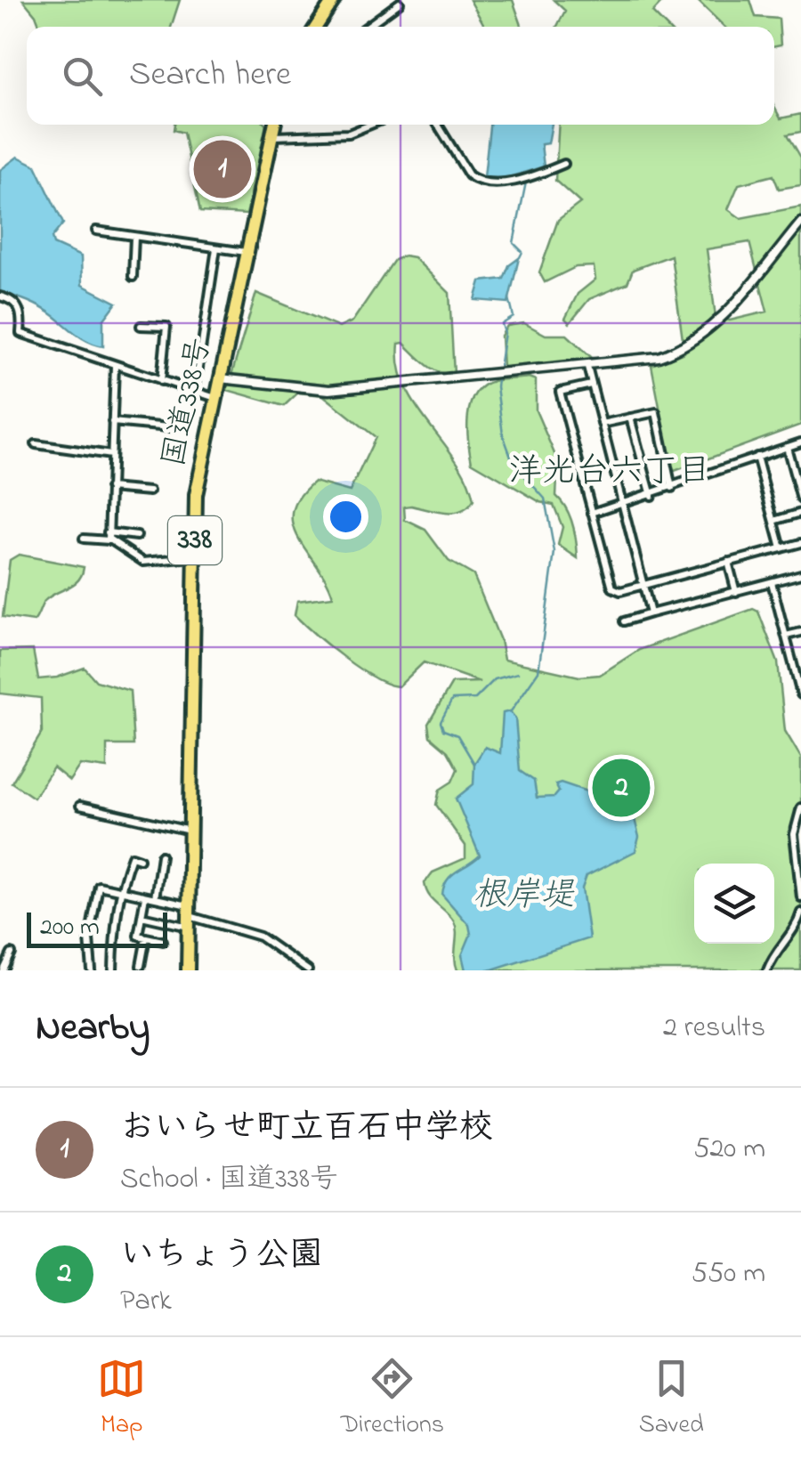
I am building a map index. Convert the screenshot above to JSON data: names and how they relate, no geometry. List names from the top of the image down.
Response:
{
  "streets": {
    "highway": ["国道338号", "338"]
  },
  "districts": ["洋光台六丁目"],
  "water": ["根岸堤"],
  "scale_bar": "200 m",
  "page": {
    "search": "Search here",
    "pins": ["1", "2"],
    "scale": "200 m",
    "heading": ["Nearby", "2 results"],
    "list": [
      {
        "mark": "1",
        "name": "おいらせ町立百石中学校",
        "note": "School · 国道338号",
        "value": "520 m"
      },
      {
        "mark": "2",
        "name": "いちょう公園",
        "note": "Park",
        "value": "550 m"
      }
    ],
    "nav": ["Map", "Directions", "Saved"]
  }
}
